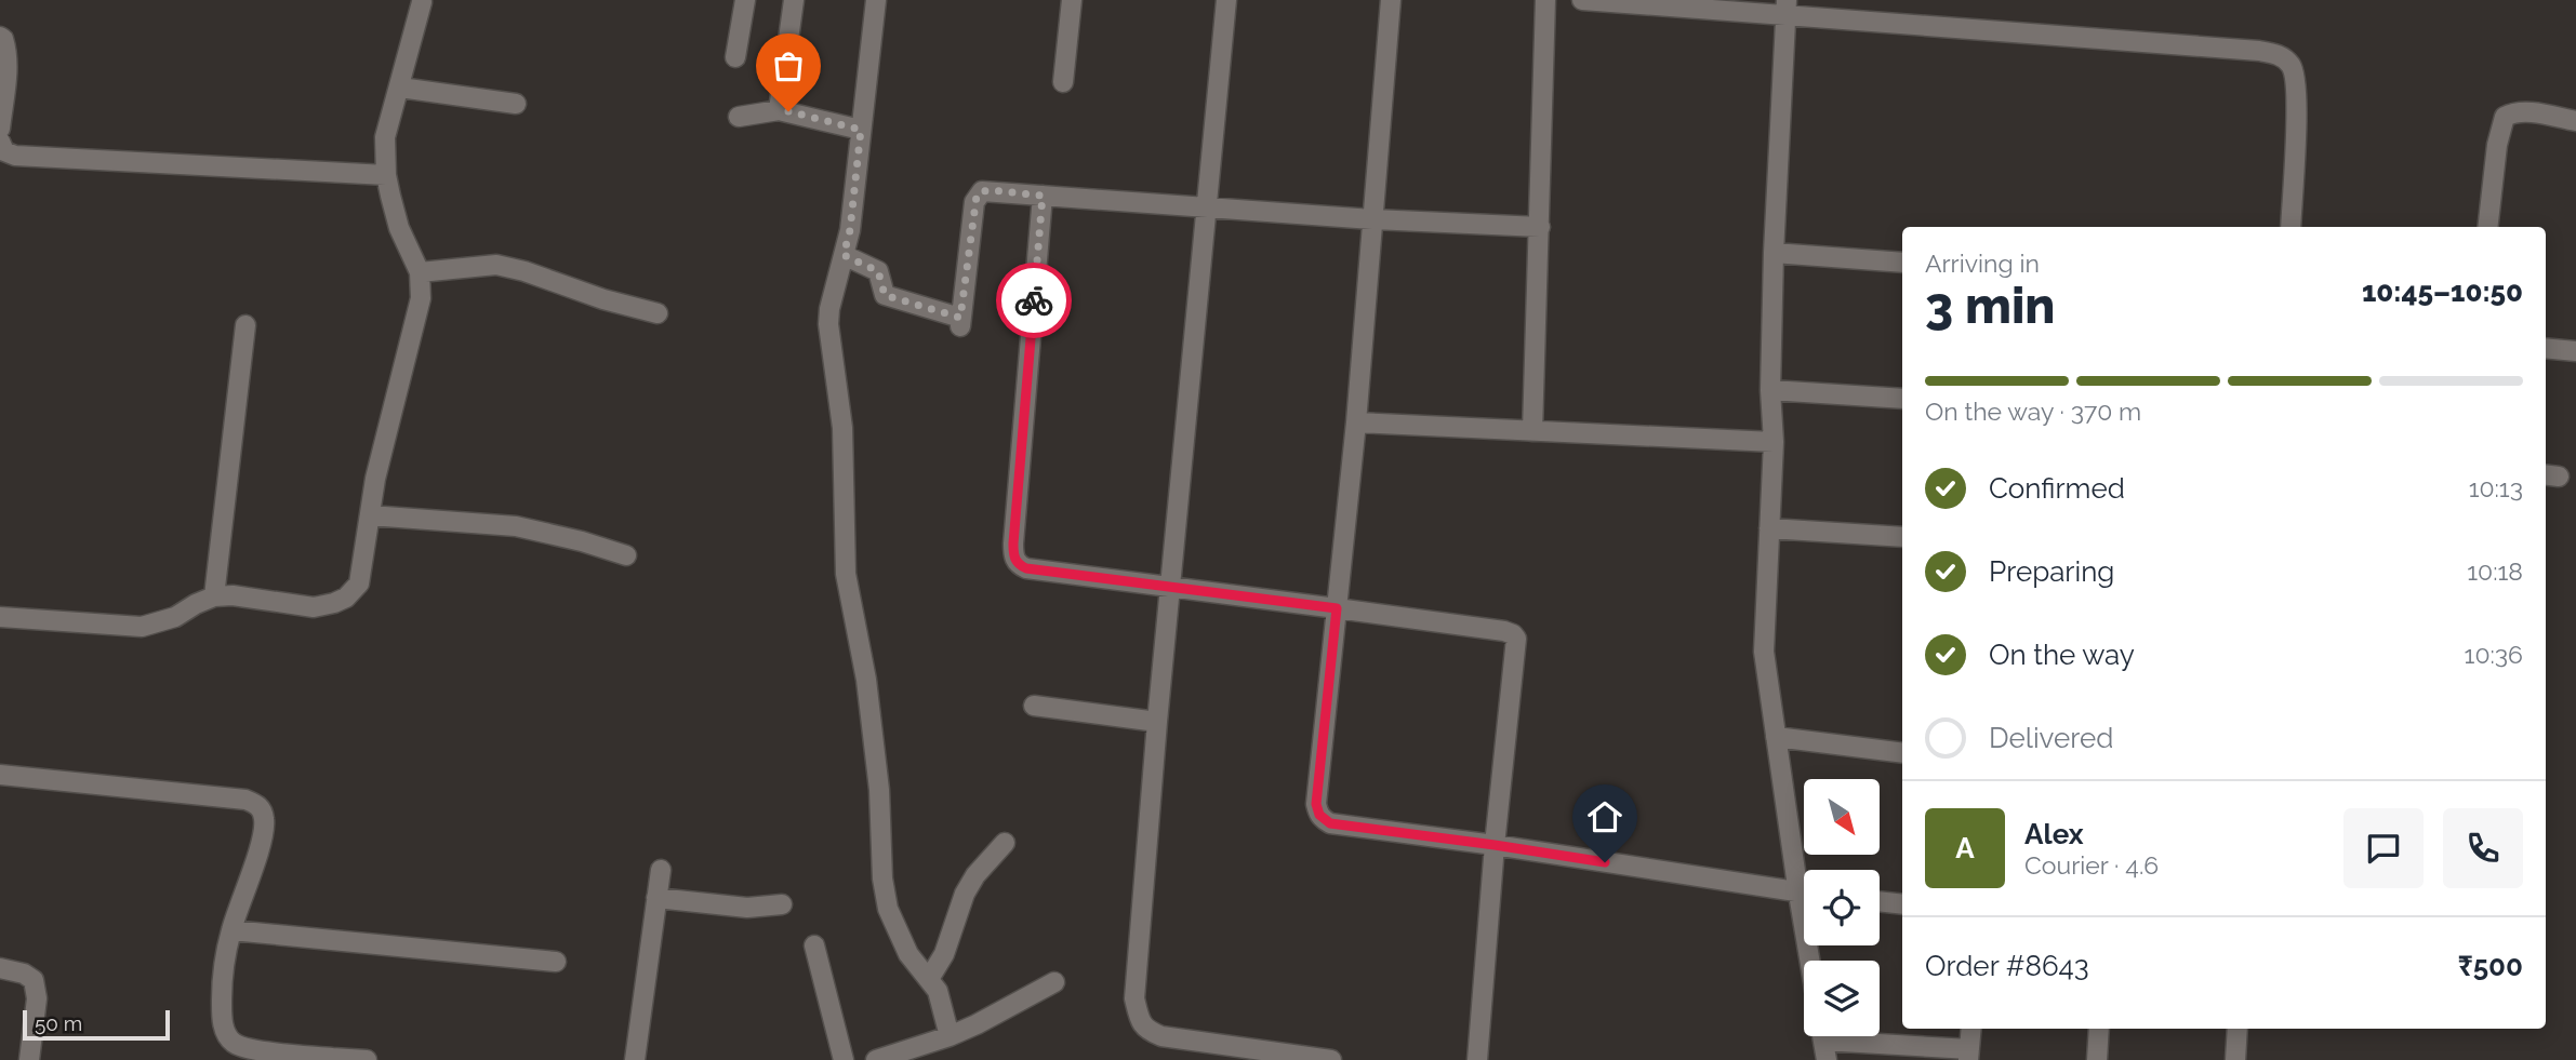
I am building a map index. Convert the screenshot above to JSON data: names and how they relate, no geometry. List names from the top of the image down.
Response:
{
  "scale_bar": "50 m",
  "north": "bottom right",
  "page": {
    "heading": ["3 min", "Arriving in", "10:45–10:50"],
    "panel": [
      "Alex",
      "Courier · 4.6",
      "Order #8643",
      "₹500"
    ],
    "bar": "On the way · 370 m",
    "list": [
      ["Confirmed", "10:13"],
      ["Preparing", "10:18"],
      ["On the way", "10:36"],
      "Delivered"
    ],
    "round": "A",
    "scale": "50 m"
  }
}
